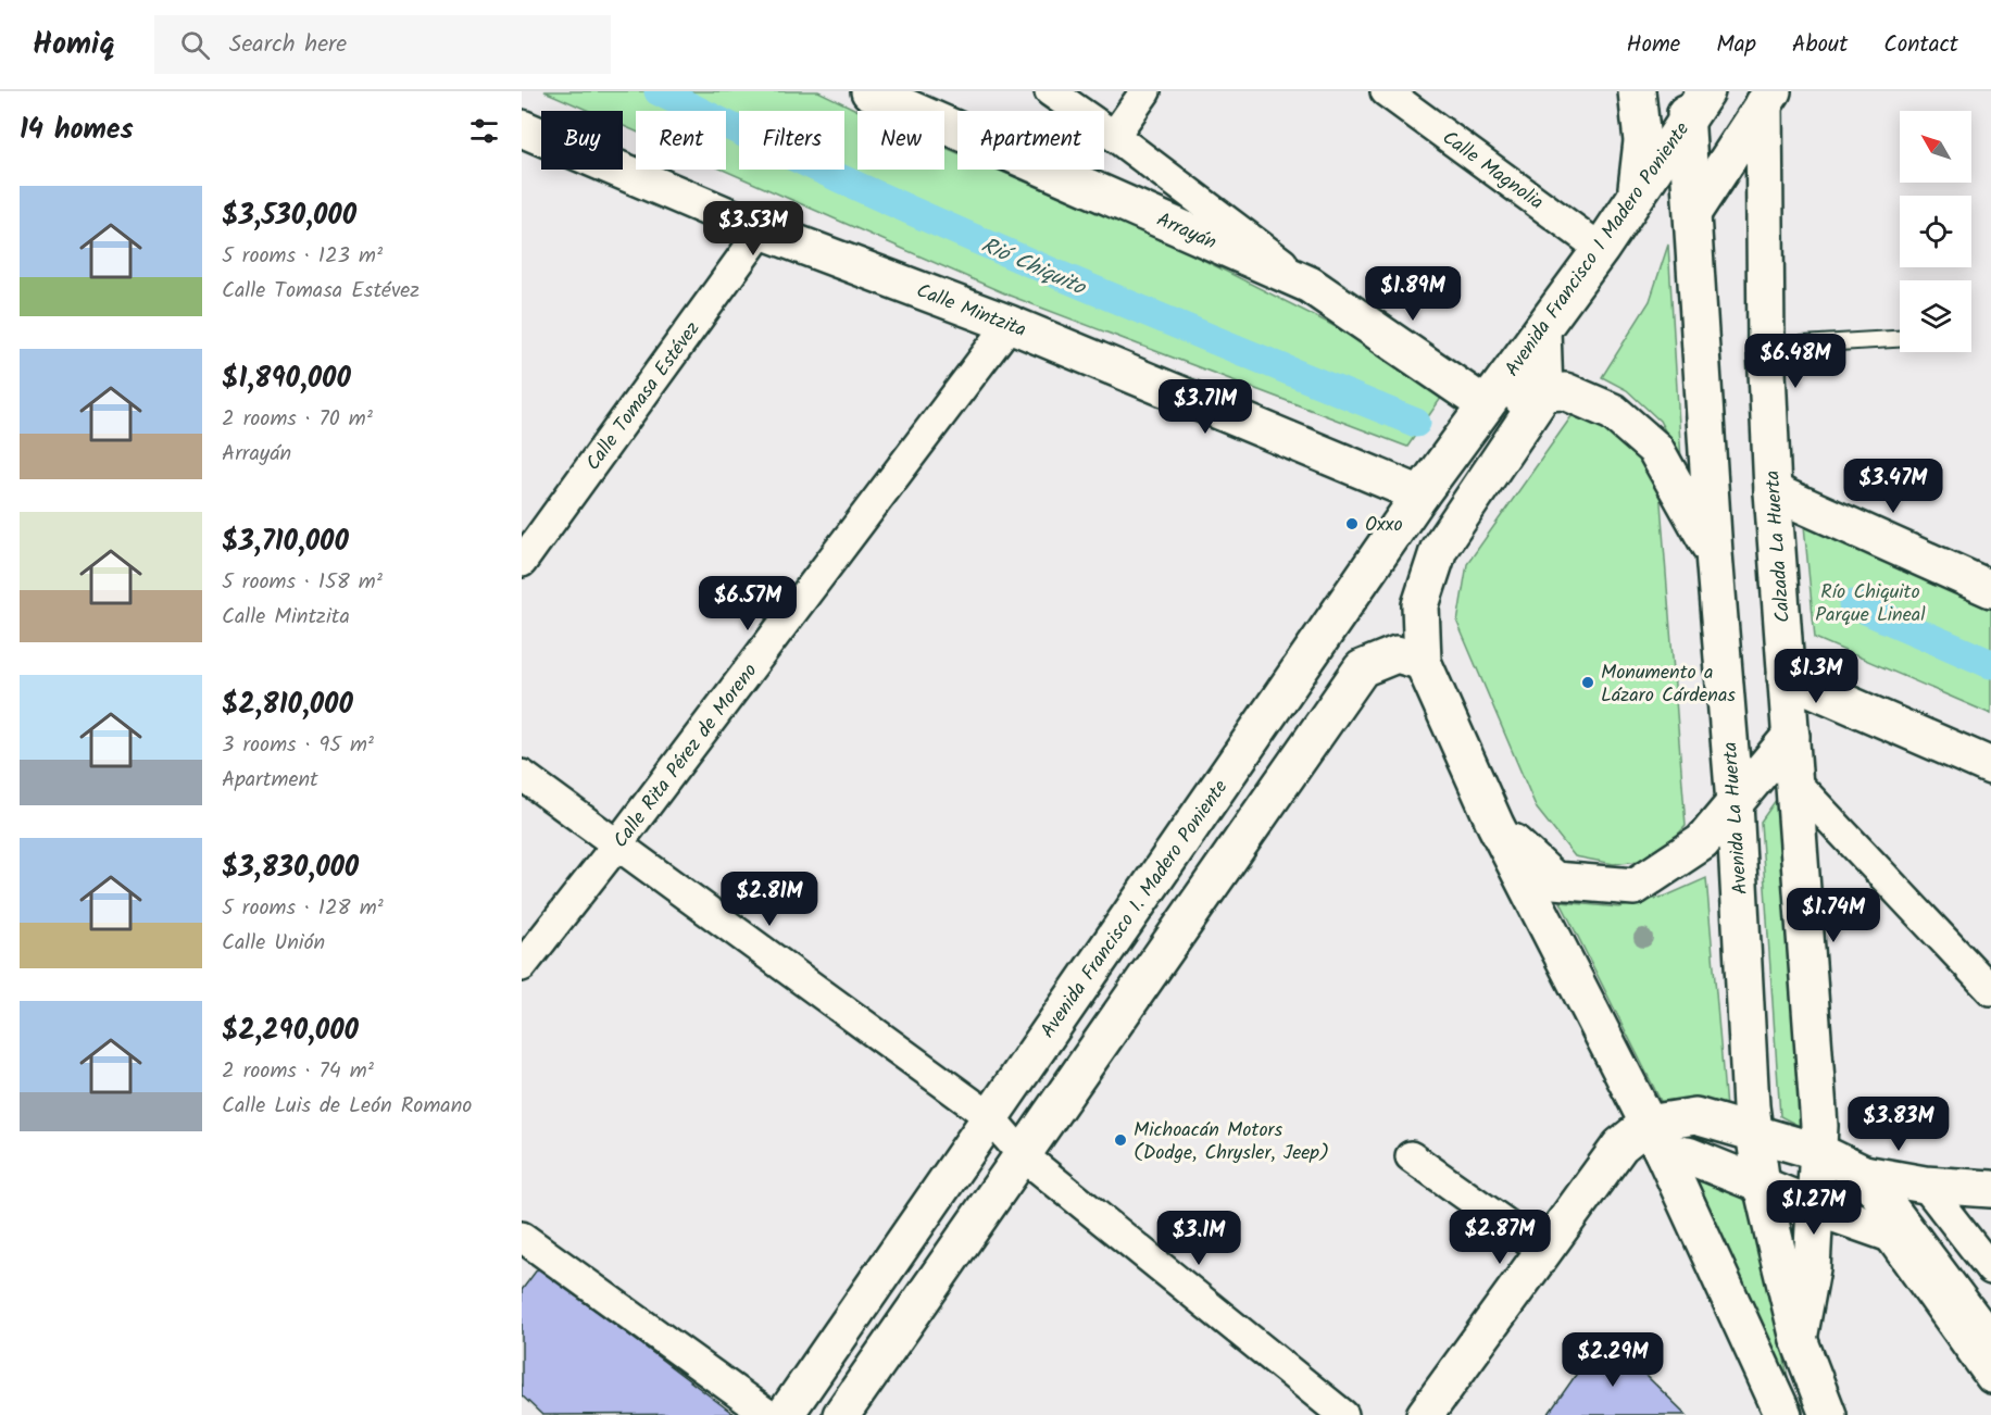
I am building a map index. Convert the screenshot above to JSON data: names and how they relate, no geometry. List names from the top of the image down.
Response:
{
  "streets": {
    "main road": [
      "Arrayán",
      "Avenida Francisco I Madero Poniente",
      "Calle Mintzita",
      "Calzada La Huerta",
      "Avenida La Huerta",
      "Avenida Francisco I. Madero Poniente"
    ],
    "street": ["Calle Magnolia", "Calle Tomasa Estévez", "Calle Rita Pérez de Moreno"]
  },
  "crossings": [
    ["Calle Magnolia", "Avenida Francisco I Madero Poniente"],
    ["Arrayán", "Avenida Francisco I Madero Poniente"],
    ["Arrayán", "Avenida Francisco I. Madero Poniente"],
    ["Avenida Francisco I Madero Poniente", "Avenida La Huerta"],
    ["Avenida Francisco I Madero Poniente", "Avenida Francisco I. Madero Poniente"],
    ["Calle Mintzita", "Calle Tomasa Estévez"],
    ["Calle Mintzita", "Calle Rita Pérez de Moreno"],
    ["Calle Mintzita", "Avenida Francisco I. Madero Poniente"],
    ["Calzada La Huerta", "Avenida La Huerta"]
  ],
  "water": ["Rió Chiquito"],
  "parks": ["Río Chiquito Parque Lineal"],
  "places": ["Oxxo", "Monumento a Lázaro Cárdenas", "Michoacán Motors (Dodge, Chrysler, Jeep)"],
  "north": "top left",
  "page": {
    "header": "Homiq",
    "search": "Search here",
    "nav": [
      "Home",
      "Map",
      "About",
      "Contact"
    ],
    "heading": "14 homes",
    "chip": [
      "Buy",
      "Rent",
      "Filters",
      "New",
      "Apartment"
    ],
    "list": [
      {
        "name": "$3,530,000",
        "note": "5 rooms · 123 m² · Calle Tomasa Estévez"
      },
      {
        "name": "$1,890,000",
        "note": "2 rooms · 70 m² · Arrayán"
      },
      {
        "name": "$3,710,000",
        "note": "5 rooms · 158 m² · Calle Mintzita"
      },
      {
        "name": "$2,810,000",
        "note": "3 rooms · 95 m² · Apartment"
      },
      {
        "name": "$3,830,000",
        "note": "5 rooms · 128 m² · Calle Unión"
      },
      {
        "name": "$2,290,000",
        "note": "2 rooms · 74 m² · Calle Luis de León Romano"
      }
    ],
    "price": [
      "$3.53M",
      "$1.89M",
      "$6.48M",
      "$3.71M",
      "$3.47M",
      "$6.57M",
      "$1.3M",
      "$2.81M",
      "$1.74M",
      "$3.83M",
      "$1.27M",
      "$2.87M",
      "$3.1M",
      "$2.29M"
    ]
  }
}
